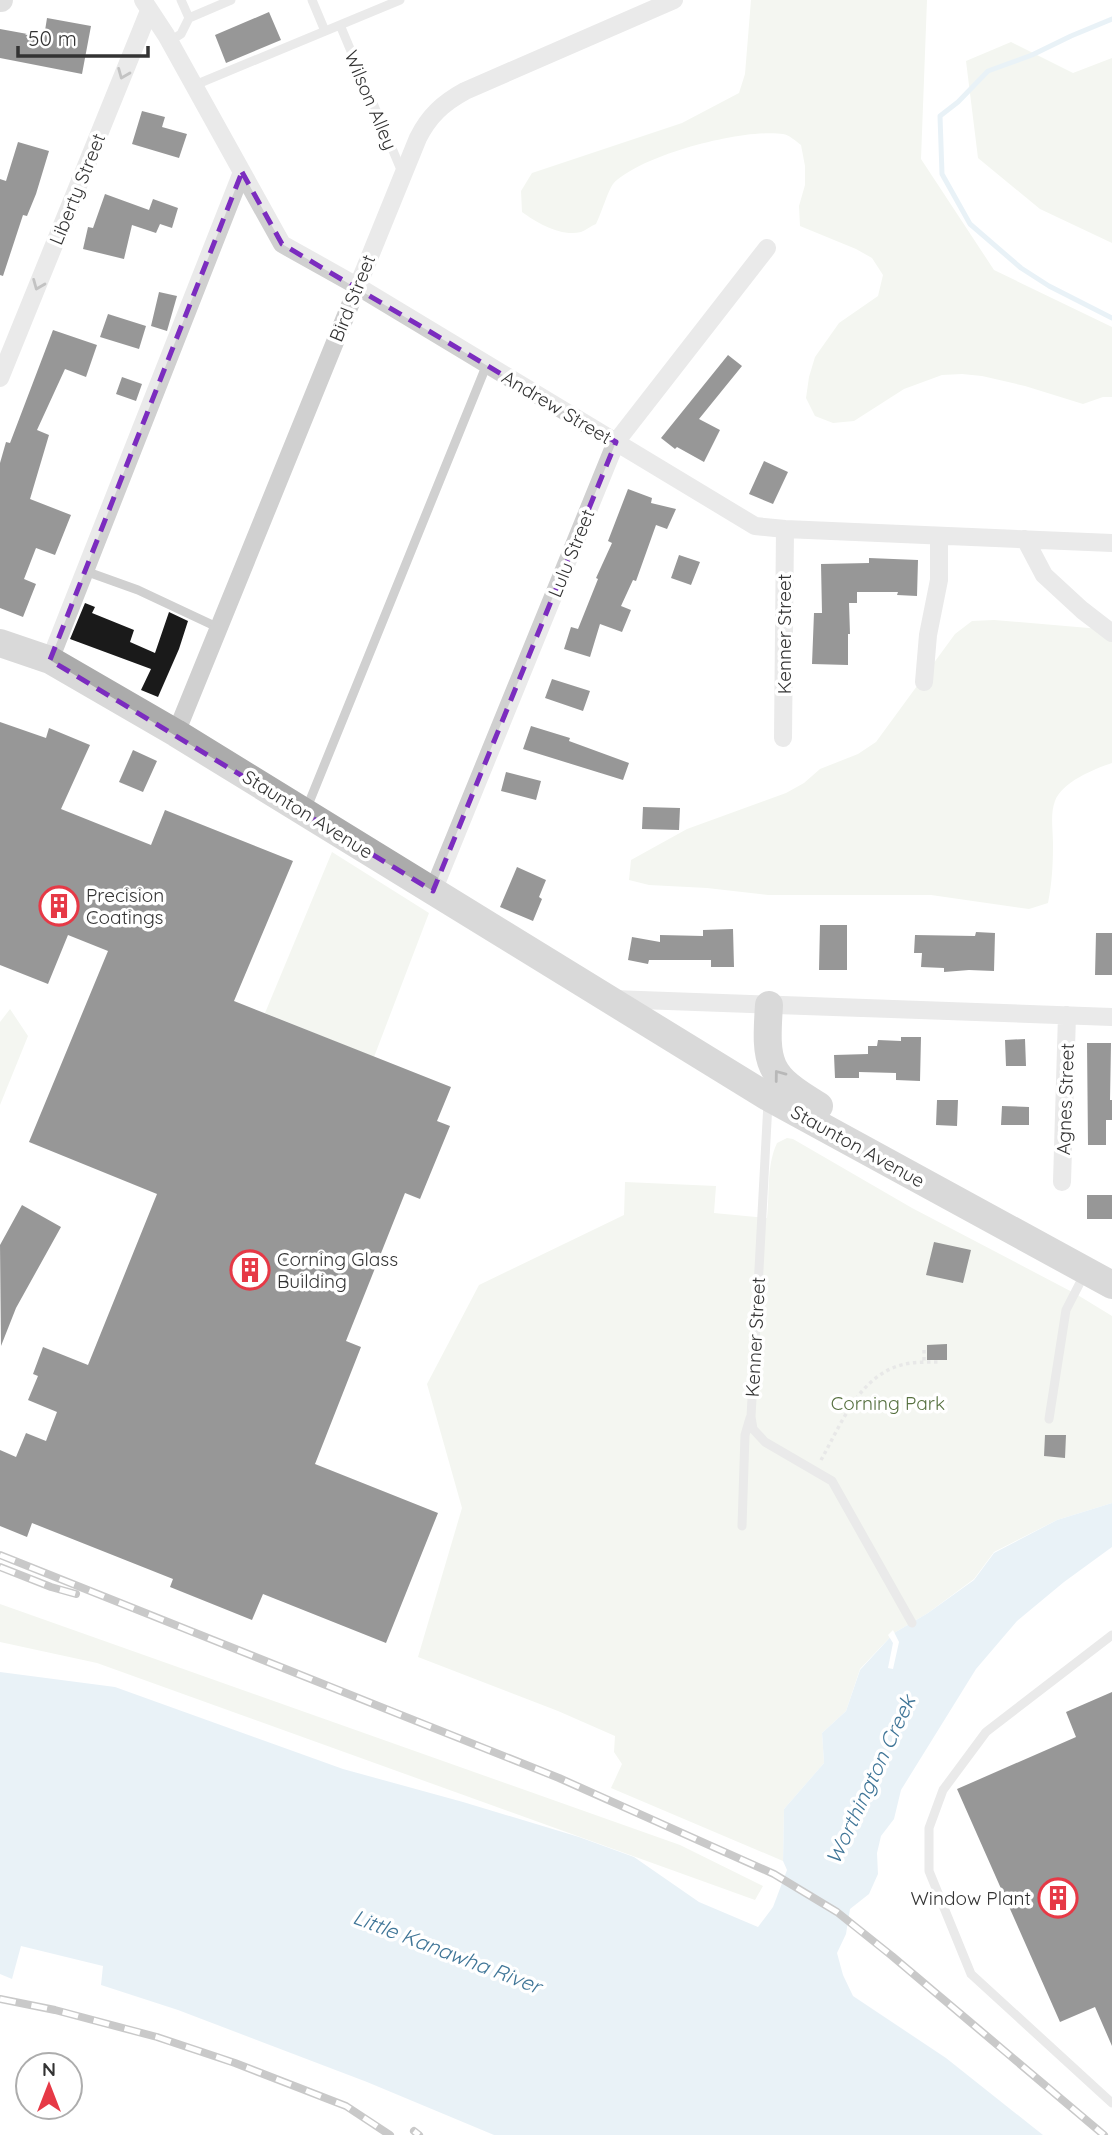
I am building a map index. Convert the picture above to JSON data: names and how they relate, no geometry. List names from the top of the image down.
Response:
{
  "streets": {
    "main road": ["Staunton Avenue"],
    "street": [
      "Liberty Street",
      "Bird Street",
      "Andrew Street",
      "Lulu Street",
      "Kenner Street",
      "Agnes Street"
    ],
    "lane": ["Wilson Alley"]
  },
  "crossings": [
    ["Wilson Alley", "Bird Street"],
    ["Liberty Street", "Andrew Street"],
    ["Bird Street", "Andrew Street"],
    ["Bird Street", "Staunton Avenue"],
    ["Andrew Street", "Lulu Street"],
    ["Andrew Street", "Kenner Street"],
    ["Lulu Street", "Staunton Avenue"],
    ["Kenner Street", "Staunton Avenue"],
    ["Staunton Avenue", "Agnes Street"]
  ],
  "water": ["Worthington Creek", "Little Kanawha River"],
  "parks": ["Corning Park"],
  "places": {
    "building": ["Precision Coatings", "Corning Glass Building", "Window Plant"]
  },
  "scale_bar": "50 m",
  "north": "top"
}
